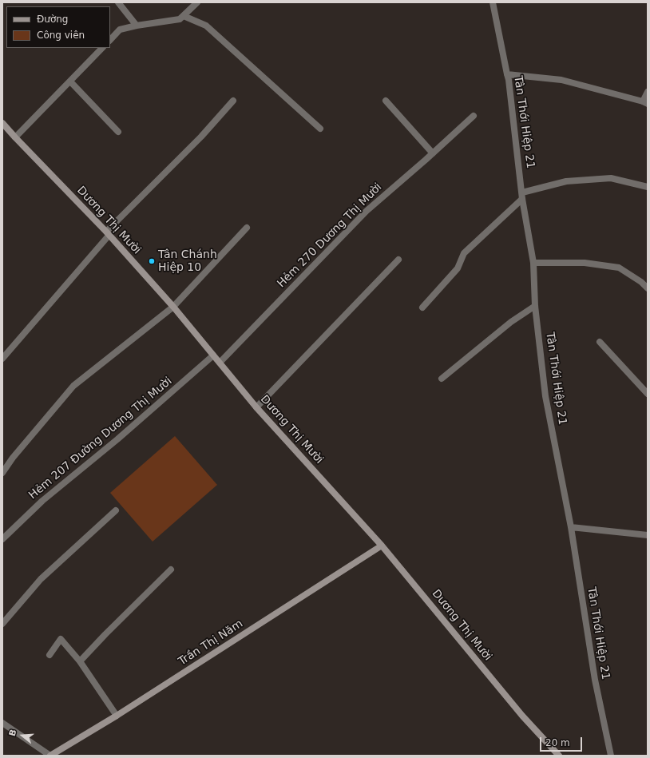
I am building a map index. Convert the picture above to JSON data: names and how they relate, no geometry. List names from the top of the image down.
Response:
{
  "streets": {
    "street": [
      "Tân Thới Hiệp 21",
      "Dương Thị Mười",
      "Hẻm 270 Dương Thị Mười",
      "Hẻm 207 Đường Dương Thị Mười",
      "Trần Thị Năm"
    ]
  },
  "crossings": [
    ["Dương Thị Mười", "Hẻm 270 Dương Thị Mười"],
    ["Dương Thị Mười", "Hẻm 207 Đường Dương Thị Mười"],
    ["Dương Thị Mười", "Trần Thị Năm"]
  ],
  "places": ["Tân Chánh Hiệp 10"],
  "legend": ["Đường", "Công viên"],
  "scale_bar": "20 m",
  "north": "left"
}
